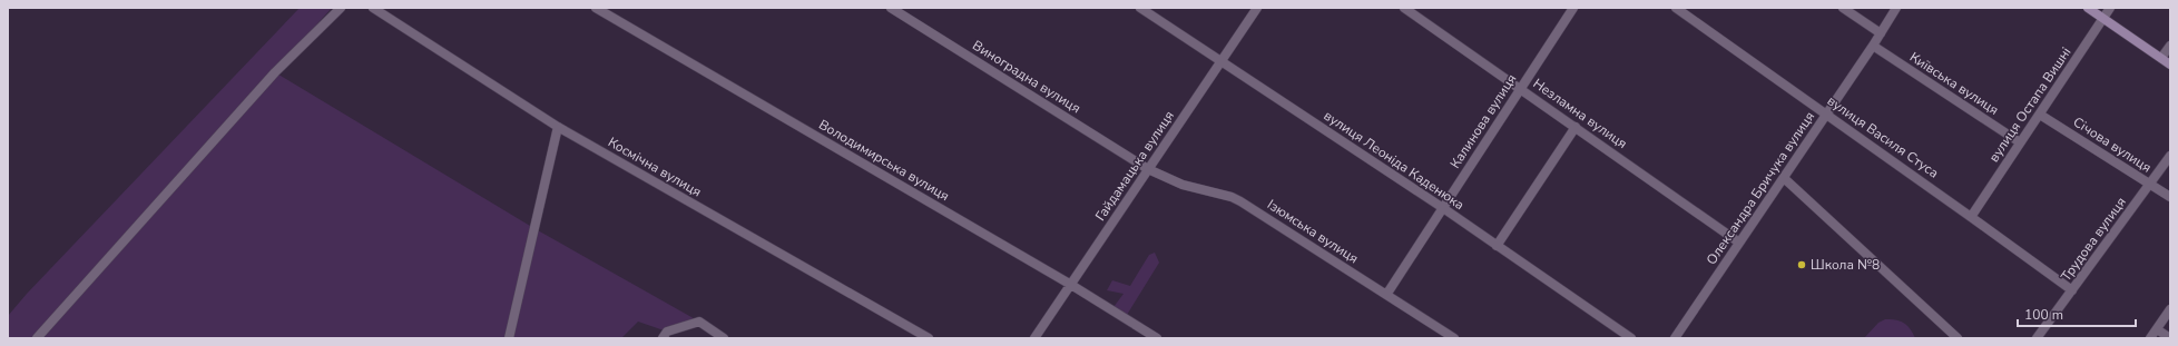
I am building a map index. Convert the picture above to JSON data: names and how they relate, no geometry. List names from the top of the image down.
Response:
{
  "streets": {
    "street": [
      "Виноградна вулиця",
      "Київська вулиця",
      "вулиця Остапа Вишні",
      "Незламна вулиця",
      "Калинова вулиця",
      "вулиця Василя Стуса",
      "Січова вулиця",
      "Володимирська вулиця",
      "вулиця Леоніда Каденюка",
      "Гайдамацька вулиця",
      "Космічна вулиця",
      "Олександра Бричука вулиця",
      "Ізюмська вулиця",
      "Трудова вулиця"
    ]
  },
  "crossings": [
    ["Виноградна вулиця", "Гайдамацька вулиця"],
    ["Виноградна вулиця", "Ізюмська вулиця"],
    ["Київська вулиця", "вулиця Остапа Вишні"],
    ["Київська вулиця", "Олександра Бричука вулиця"],
    ["вулиця Остапа Вишні", "вулиця Василя Стуса"],
    ["вулиця Остапа Вишні", "Січова вулиця"],
    ["Незламна вулиця", "Калинова вулиця"],
    ["Незламна вулиця", "Олександра Бричука вулиця"],
    ["Калинова вулиця", "вулиця Леоніда Каденюка"],
    ["Калинова вулиця", "Ізюмська вулиця"],
    ["вулиця Василя Стуса", "Олександра Бричука вулиця"],
    ["вулиця Василя Стуса", "Трудова вулиця"],
    ["Січова вулиця", "Трудова вулиця"],
    ["Володимирська вулиця", "Гайдамацька вулиця"],
    ["вулиця Леоніда Каденюка", "Гайдамацька вулиця"],
    ["Гайдамацька вулиця", "Ізюмська вулиця"]
  ],
  "places": ["Школа №8"],
  "scale_bar": "100 m"
}
